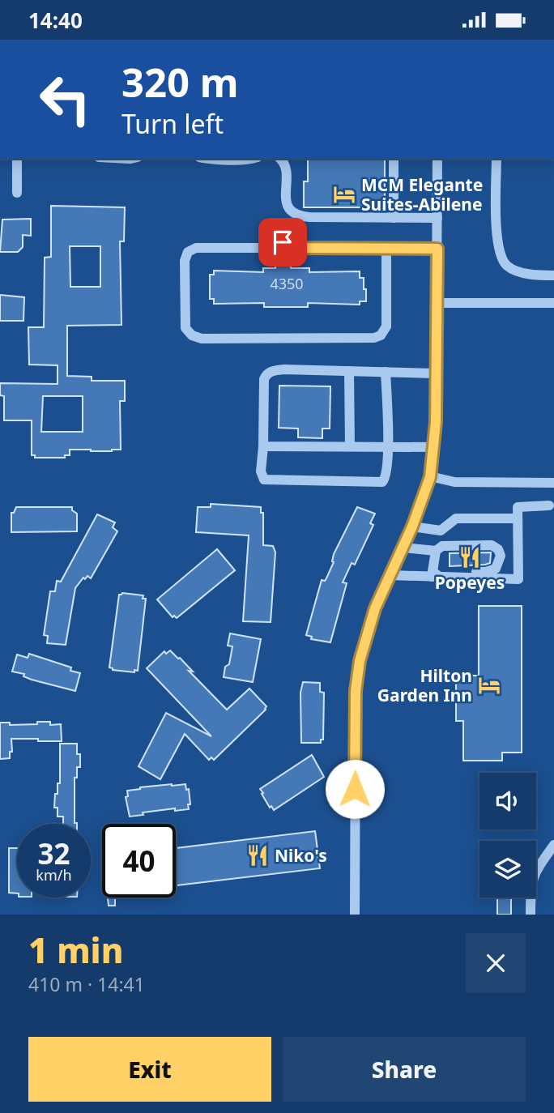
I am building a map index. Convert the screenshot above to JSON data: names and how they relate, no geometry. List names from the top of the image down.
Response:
{
  "places": {
    "hotel": ["MCM Elegante Suites-Abilene", "Hilton Garden Inn"],
    "restaurant": ["Popeyes", "Niko's"]
  },
  "house_numbers": ["4350"],
  "page": {
    "status": "14:40",
    "turn": ["320 m", "Turn left"],
    "speed": "32 km/h",
    "limit": "40",
    "heading": ["1 min", "410 m · 14:41"],
    "buttons": ["Exit", "Share"]
  }
}
